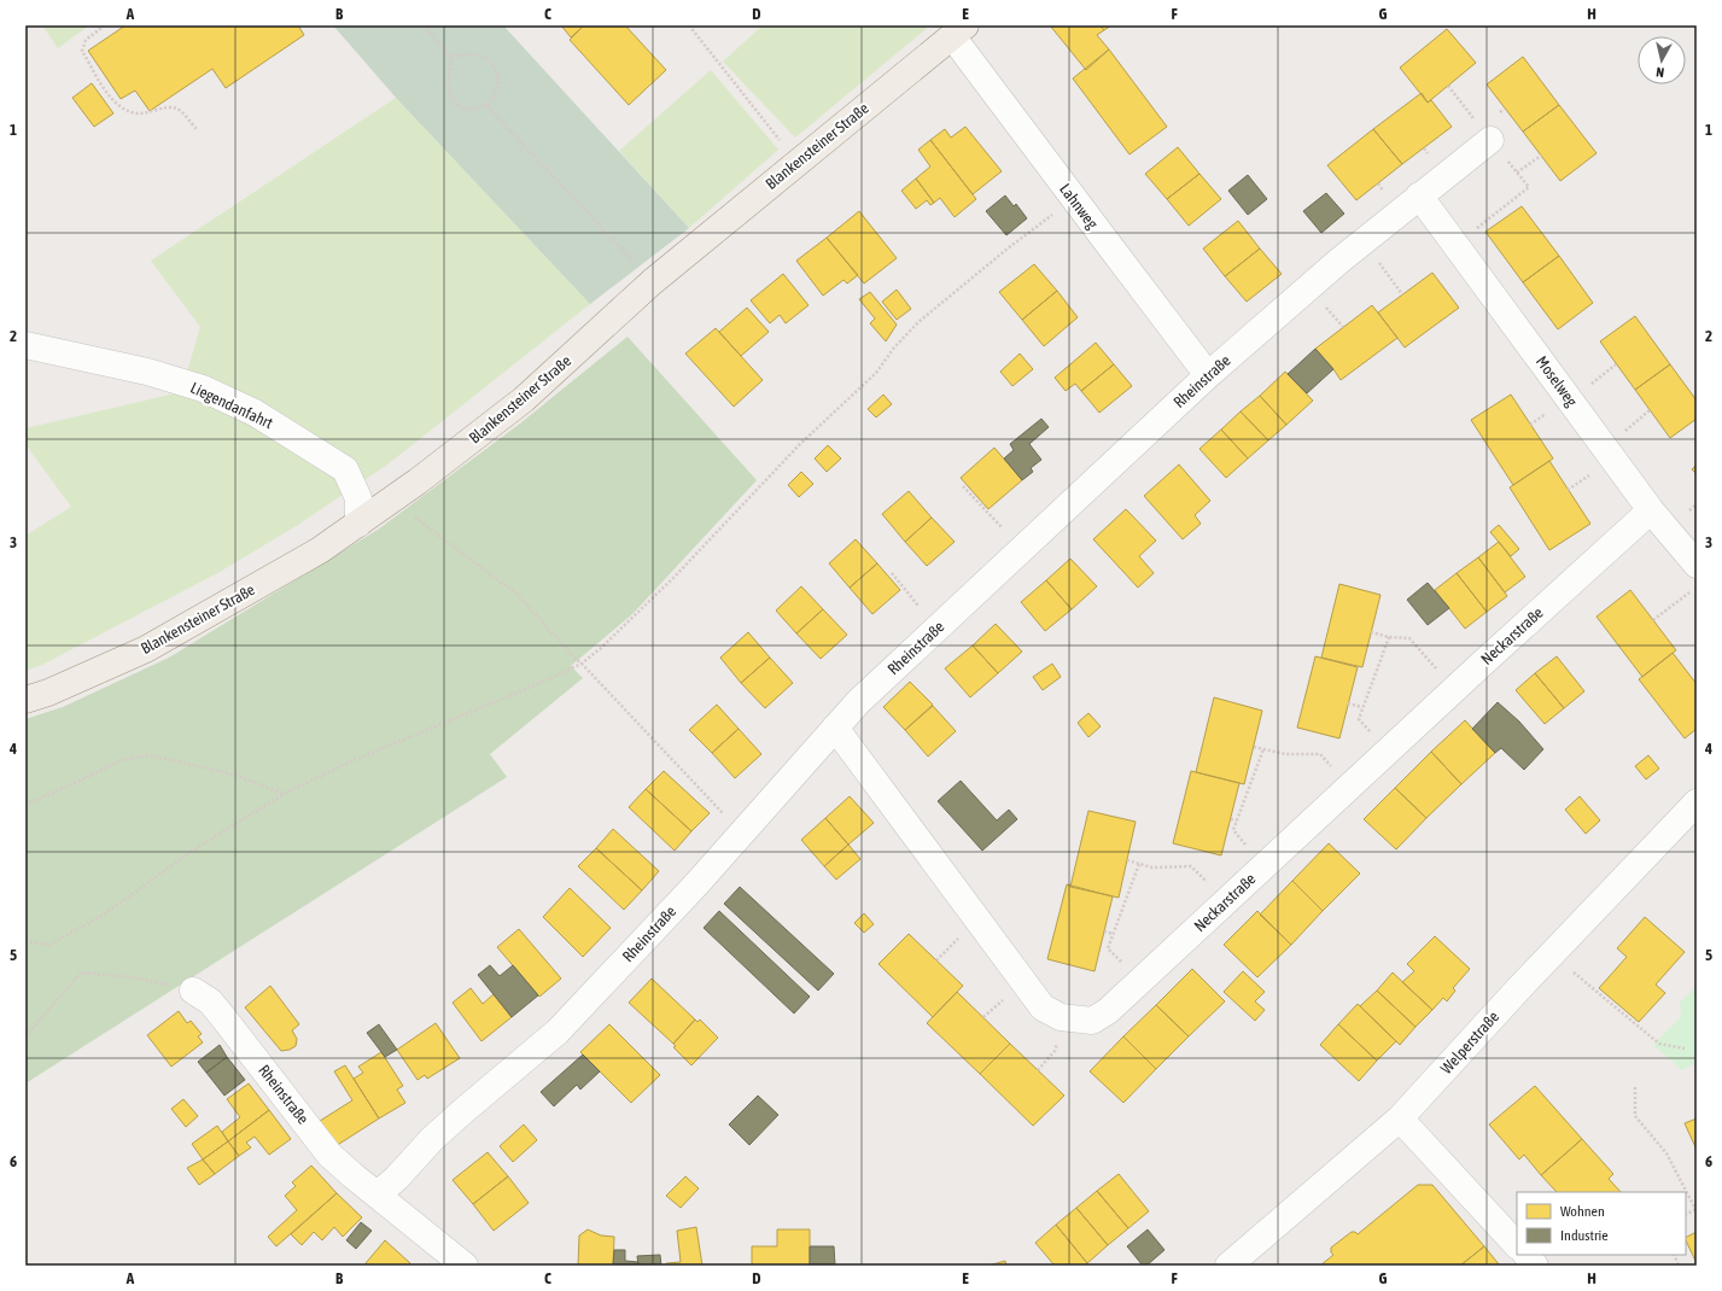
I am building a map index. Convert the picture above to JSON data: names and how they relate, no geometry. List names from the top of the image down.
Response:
{
  "streets": {
    "main road": ["Blankensteiner Straße"],
    "street": [
      "Lahnweg",
      "Rheinstraße",
      "Moselweg",
      "Liegendanfahrt",
      "Neckarstraße",
      "Welperstraße"
    ]
  },
  "crossings": [
    ["Blankensteiner Straße", "Lahnweg"],
    ["Blankensteiner Straße", "Liegendanfahrt"],
    ["Lahnweg", "Rheinstraße"],
    ["Rheinstraße", "Moselweg"],
    ["Rheinstraße", "Neckarstraße"],
    ["Moselweg", "Neckarstraße"]
  ],
  "legend": ["Wohnen", "Industrie"],
  "north": "bottom",
  "grid": {
    "columns": [
      "A",
      "B",
      "C",
      "D",
      "E",
      "F",
      "G",
      "H"
    ],
    "rows": [
      "1",
      "2",
      "3",
      "4",
      "5",
      "6"
    ]
  }
}
